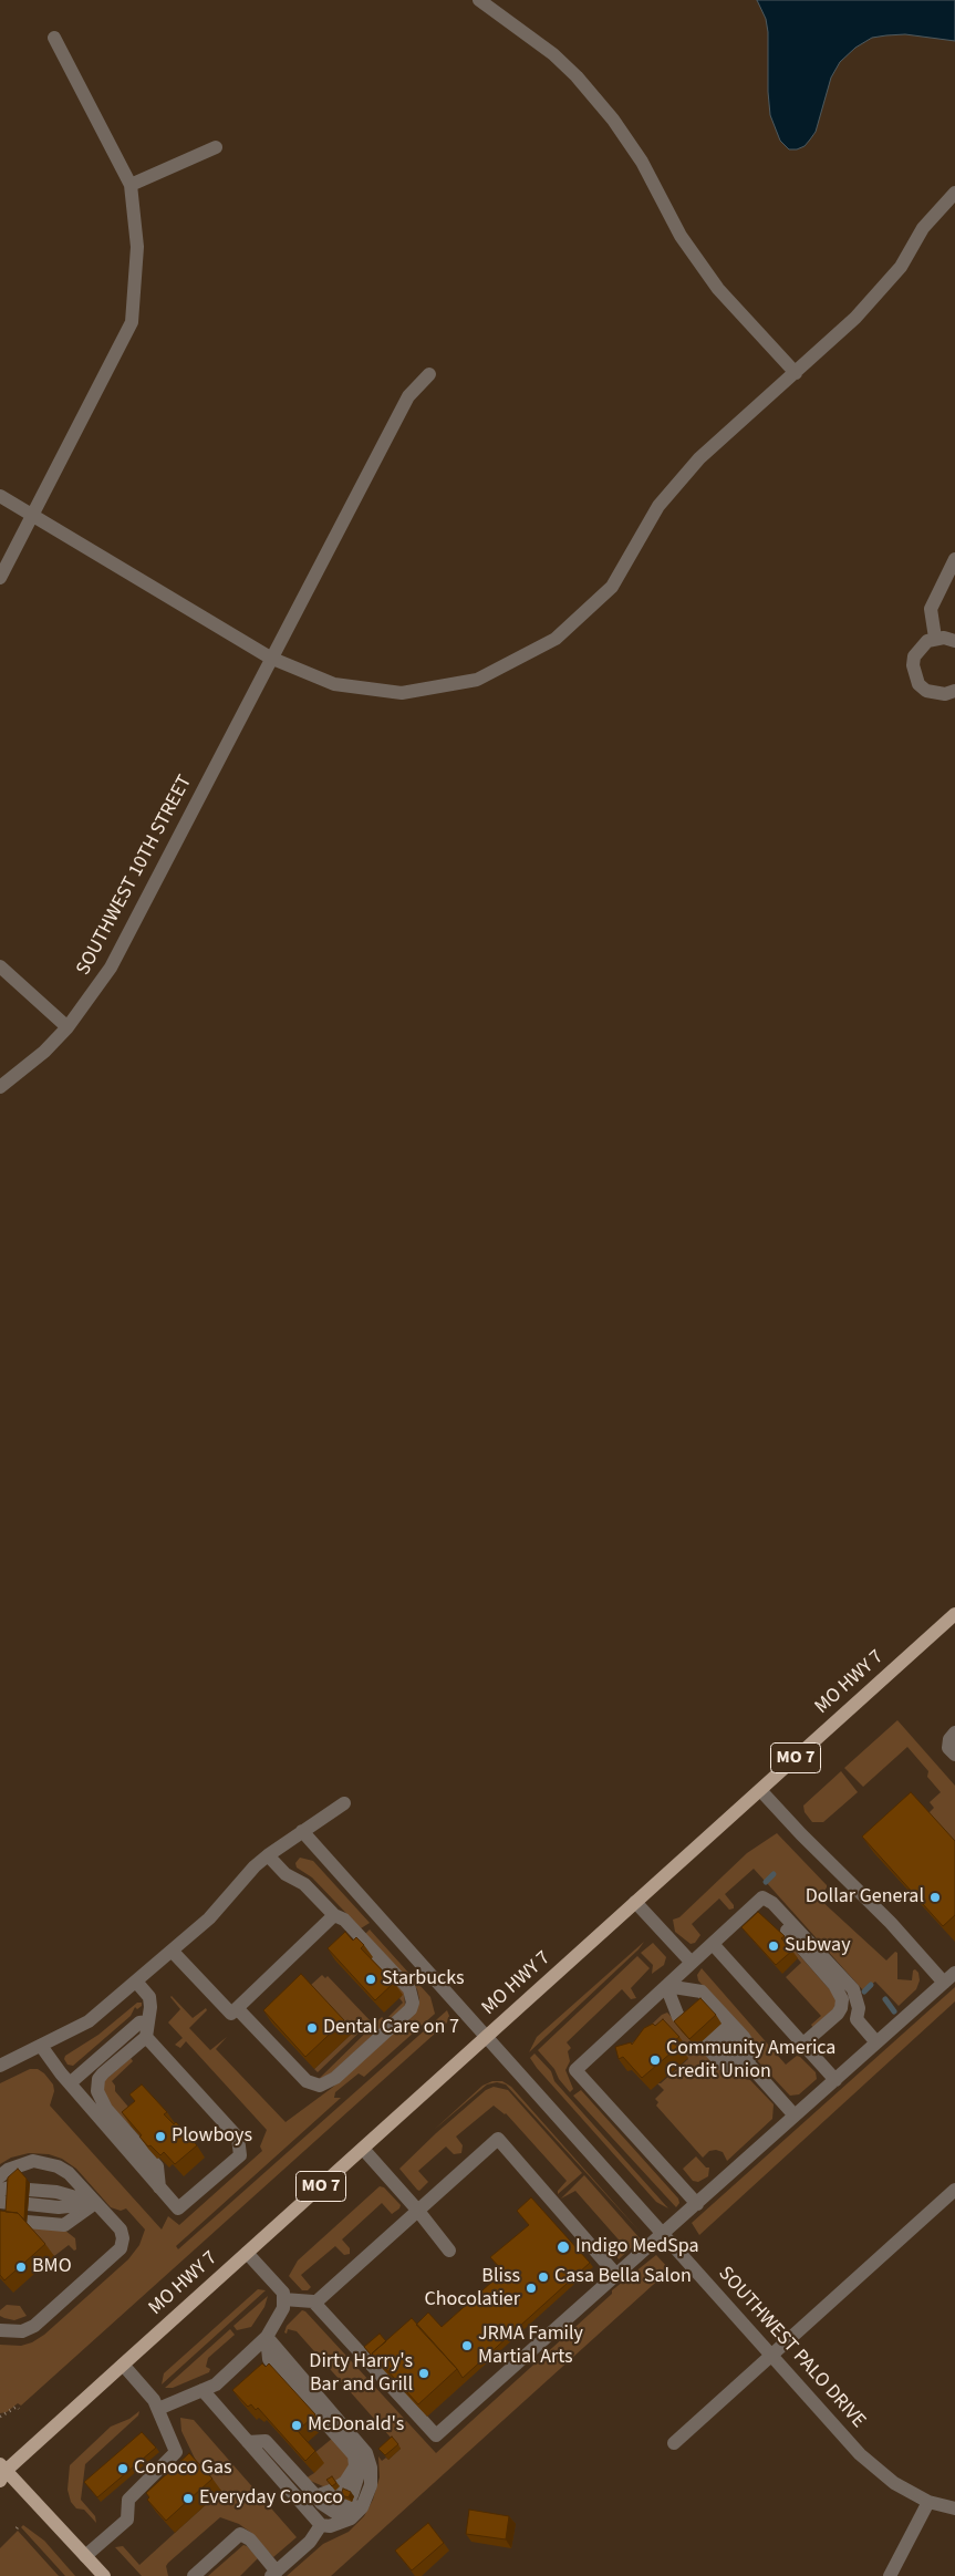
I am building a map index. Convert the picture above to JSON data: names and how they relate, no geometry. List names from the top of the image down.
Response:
{
  "streets": {
    "main road": ["MO HWY 7", "MO 7"],
    "street": ["SOUTHWEST 10TH STREET", "SOUTHWEST PALO DRIVE"]
  },
  "crossings": [
    ["MO HWY 7", "SOUTHWEST PALO DRIVE"]
  ],
  "places": [
    "Dollar General",
    "Subway",
    "Starbucks",
    "Dental Care on 7",
    "Community America Credit Union",
    "Plowboys",
    "Indigo MedSpa",
    "BMO",
    "Casa Bella Salon",
    "Bliss Chocolatier",
    "JRMA Family Martial Arts",
    "Dirty Harry's Bar and Grill",
    "McDonald's",
    "Conoco Gas",
    "Everyday Conoco"
  ]
}
